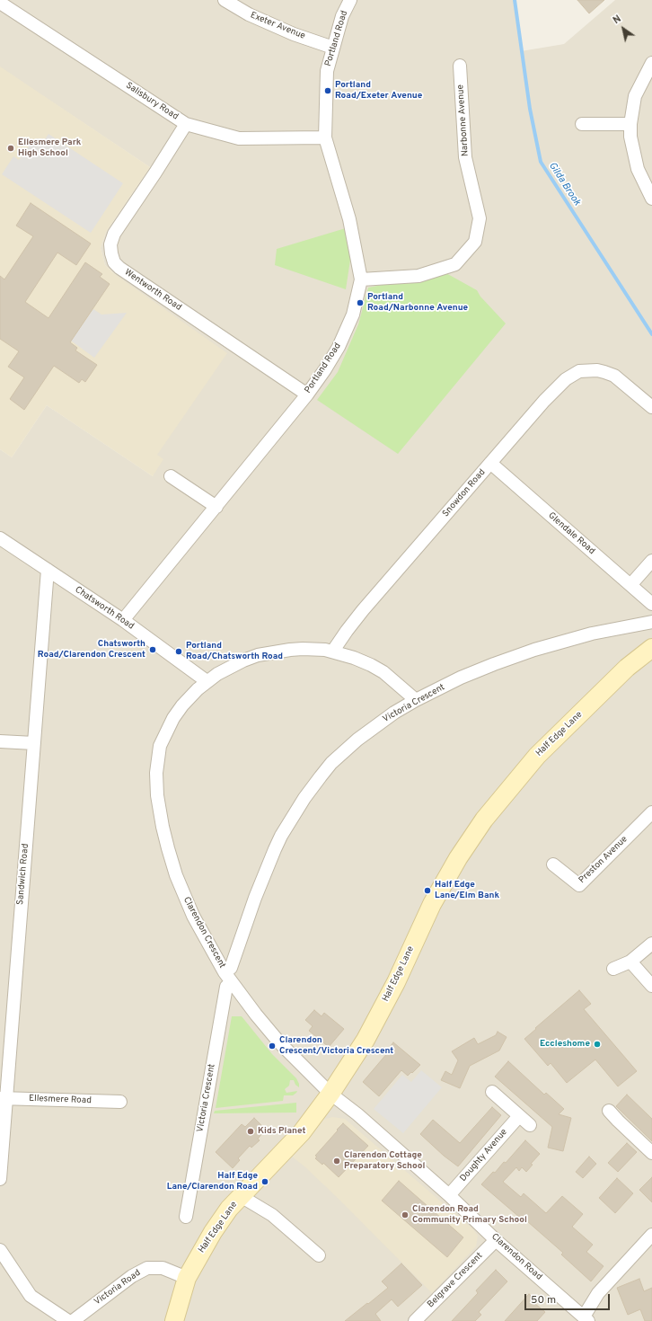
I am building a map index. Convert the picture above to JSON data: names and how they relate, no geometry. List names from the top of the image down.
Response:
{
  "streets": {
    "main road": ["Half Edge Lane"],
    "street": [
      "Exeter Avenue",
      "Portland Road",
      "Salisbury Road",
      "Narbonne Avenue",
      "Wentworth Road",
      "Snowdon Road",
      "Glendale Road",
      "Chatsworth Road",
      "Victoria Crescent",
      "Preston Avenue",
      "Sandwich Road",
      "Clarendon Crescent",
      "Ellesmere Road",
      "Doughty Avenue",
      "Clarendon Road",
      "Belgrave Crescent",
      "Victoria Road"
    ]
  },
  "crossings": [
    ["Exeter Avenue", "Portland Road"],
    ["Portland Road", "Salisbury Road"],
    ["Portland Road", "Narbonne Avenue"],
    ["Portland Road", "Wentworth Road"],
    ["Portland Road", "Chatsworth Road"],
    ["Salisbury Road", "Wentworth Road"],
    ["Snowdon Road", "Glendale Road"],
    ["Snowdon Road", "Clarendon Crescent"],
    ["Chatsworth Road", "Sandwich Road"],
    ["Chatsworth Road", "Clarendon Crescent"],
    ["Victoria Crescent", "Clarendon Crescent"],
    ["Half Edge Lane", "Clarendon Crescent"],
    ["Half Edge Lane", "Clarendon Road"],
    ["Half Edge Lane", "Victoria Road"],
    ["Sandwich Road", "Ellesmere Road"],
    ["Clarendon Crescent", "Clarendon Road"],
    ["Doughty Avenue", "Clarendon Road"],
    ["Clarendon Road", "Belgrave Crescent"]
  ],
  "water": ["Gilda Brook"],
  "places": [
    "Portland Road/Exeter Avenue",
    "Ellesmere Park High School",
    "Portland Road/Narbonne Avenue",
    "Chatsworth Road/Clarendon Crescent",
    "Portland Road/Chatsworth Road",
    "Half Edge Lane/Elm Bank",
    "Eccleshome",
    "Clarendon Crescent/Victoria Crescent",
    "Kids Planet",
    "Clarendon Cottage Preparatory School",
    "Half Edge Lane/Clarendon Road",
    "Clarendon Road Community Primary School"
  ],
  "scale_bar": "50 m",
  "north": "top left"
}
